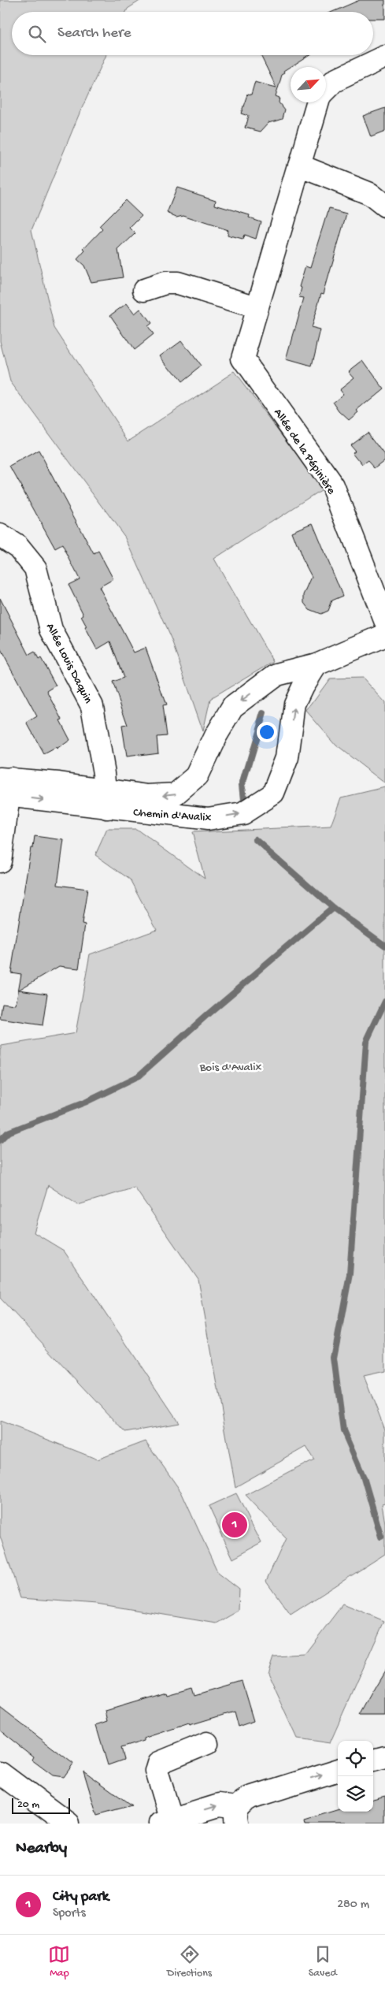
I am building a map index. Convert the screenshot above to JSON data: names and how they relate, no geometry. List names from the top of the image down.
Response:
{
  "streets": {
    "street": ["Allée de la Pépinière", "Allée Louis Daquin", "Chemin d'Avalix"]
  },
  "crossings": [
    ["Allée Louis Daquin", "Chemin d'Avalix"]
  ],
  "parks": ["Bois d'Avalix"],
  "scale_bar": "20 m",
  "north": "top right",
  "page": {
    "search": "Search here",
    "pins": "1",
    "scale": "20 m",
    "heading": "Nearby",
    "list": [
      {
        "mark": "1",
        "name": "City park",
        "note": "Sports",
        "value": "280 m"
      }
    ],
    "nav": ["Map", "Directions", "Saved"]
  }
}
